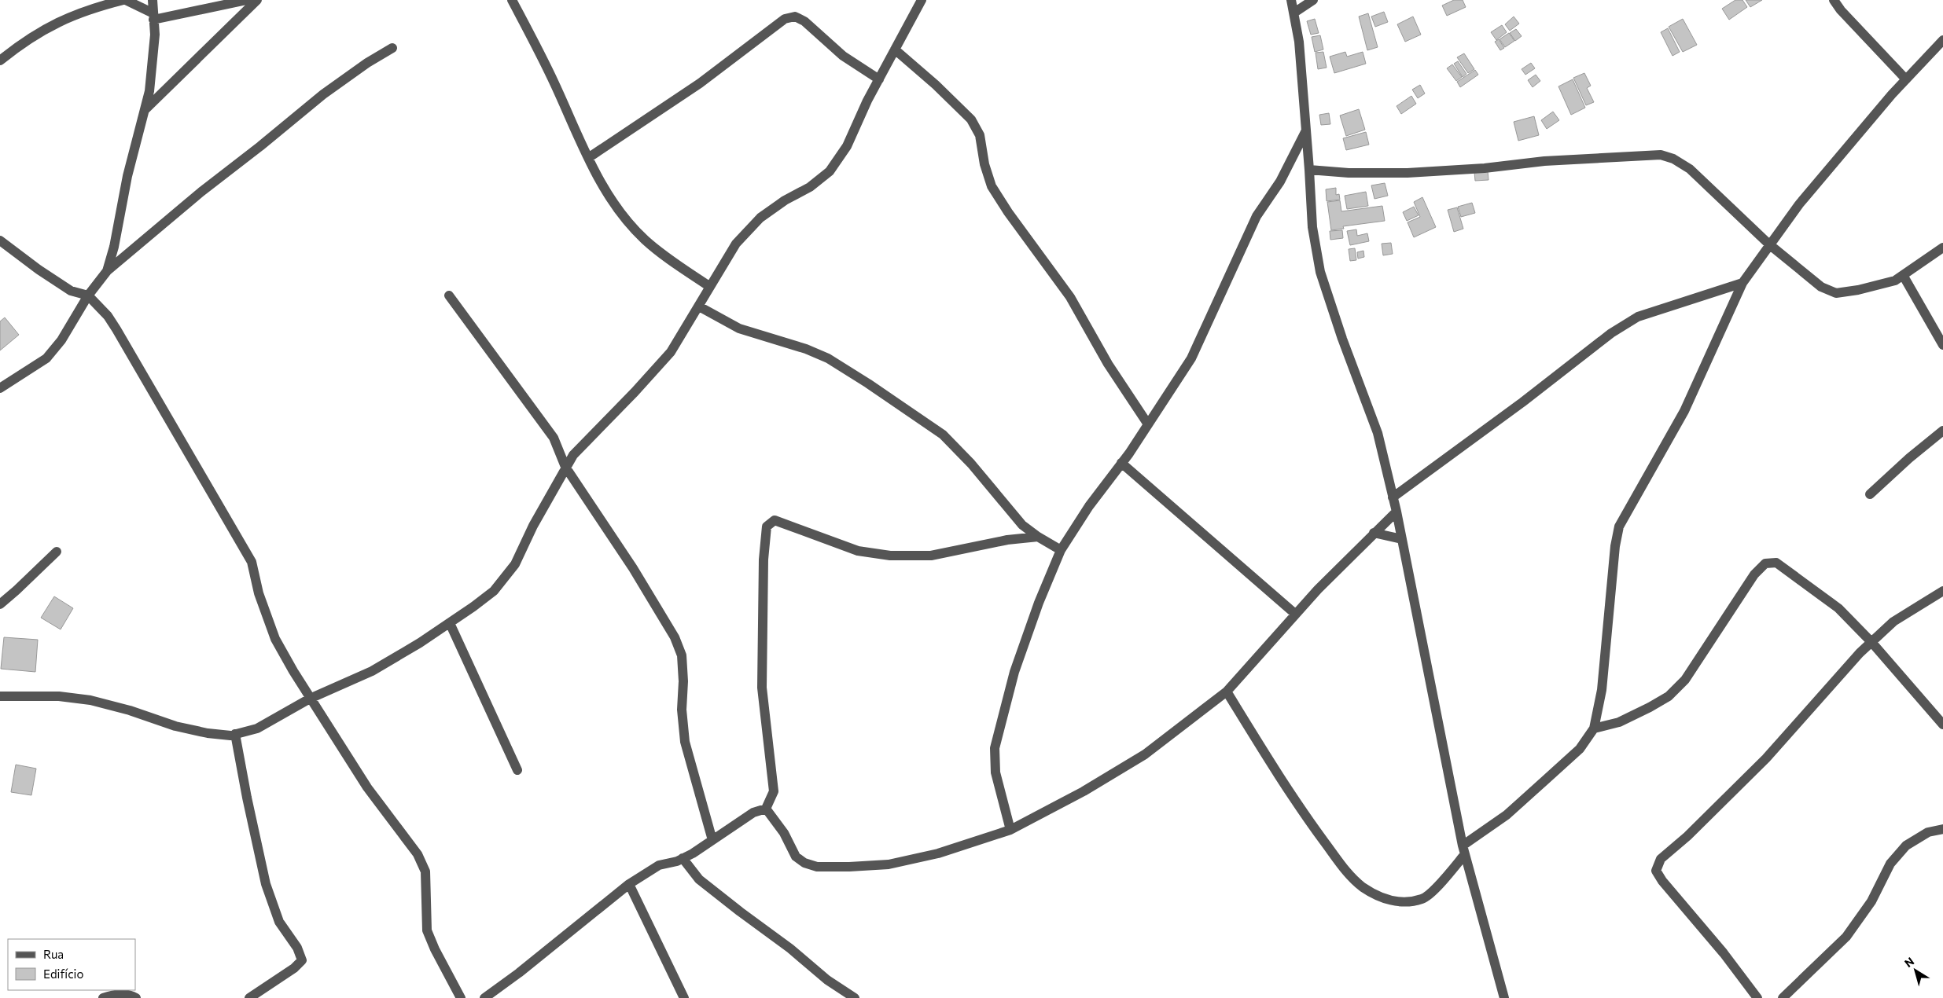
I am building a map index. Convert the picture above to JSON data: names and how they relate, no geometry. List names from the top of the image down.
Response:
{
  "legend": ["Rua", "Edifício"],
  "north": "top left"
}
